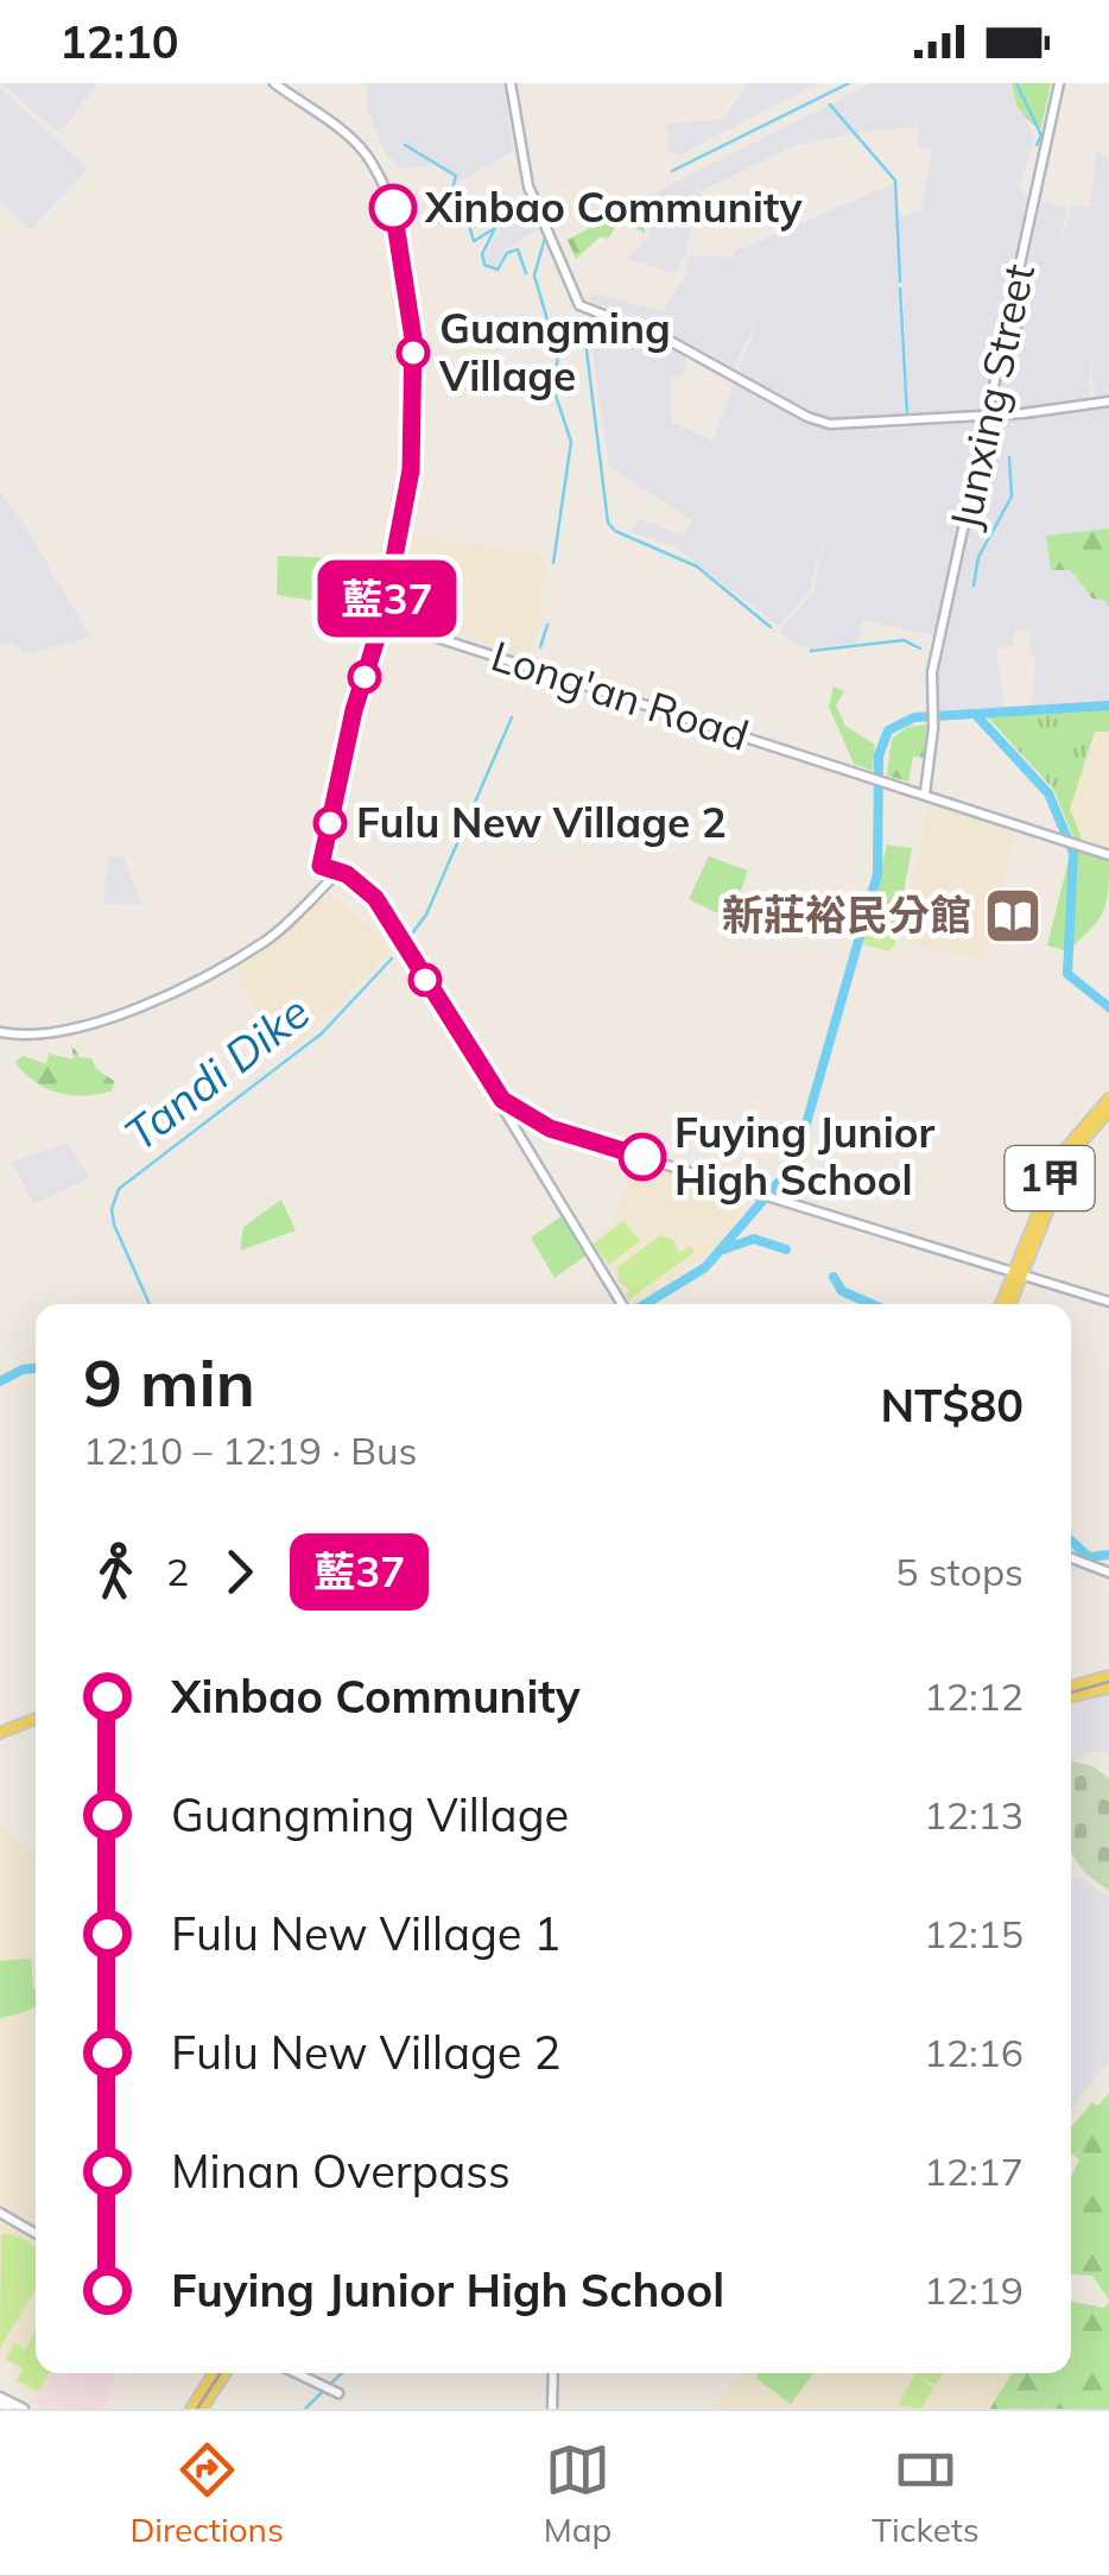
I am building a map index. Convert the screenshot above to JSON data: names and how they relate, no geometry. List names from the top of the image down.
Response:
{
  "streets": {
    "main road": ["1甲"],
    "street": ["Junxing Street", "Long'an Road"]
  },
  "crossings": [
    ["Junxing Street", "Long'an Road"]
  ],
  "water": ["Tandi Dike"],
  "places": {
    "other": [
      "Xinbao Community",
      "Guangming Village",
      "Fulu New Village 2",
      "Fuying Junior High School"
    ],
    "library": ["新莊裕民分館"]
  },
  "lines": ["bus line 藍37"],
  "page": {
    "status": "12:10",
    "on_map": "藍37",
    "heading": ["9 min", "12:10 – 12:19 · Bus", "NT$80"],
    "legs": ["2", "藍37", "5 stops"],
    "list": [
      {
        "name": "Xinbao Community",
        "value": "12:12"
      },
      {
        "name": "Guangming Village",
        "value": "12:13"
      },
      {
        "name": "Fulu New Village 1",
        "value": "12:15"
      },
      {
        "name": "Fulu New Village 2",
        "value": "12:16"
      },
      {
        "name": "Minan Overpass",
        "value": "12:17"
      },
      {
        "name": "Fuying Junior High School",
        "value": "12:19"
      }
    ],
    "tabs": ["Directions", "Map", "Tickets"]
  }
}
